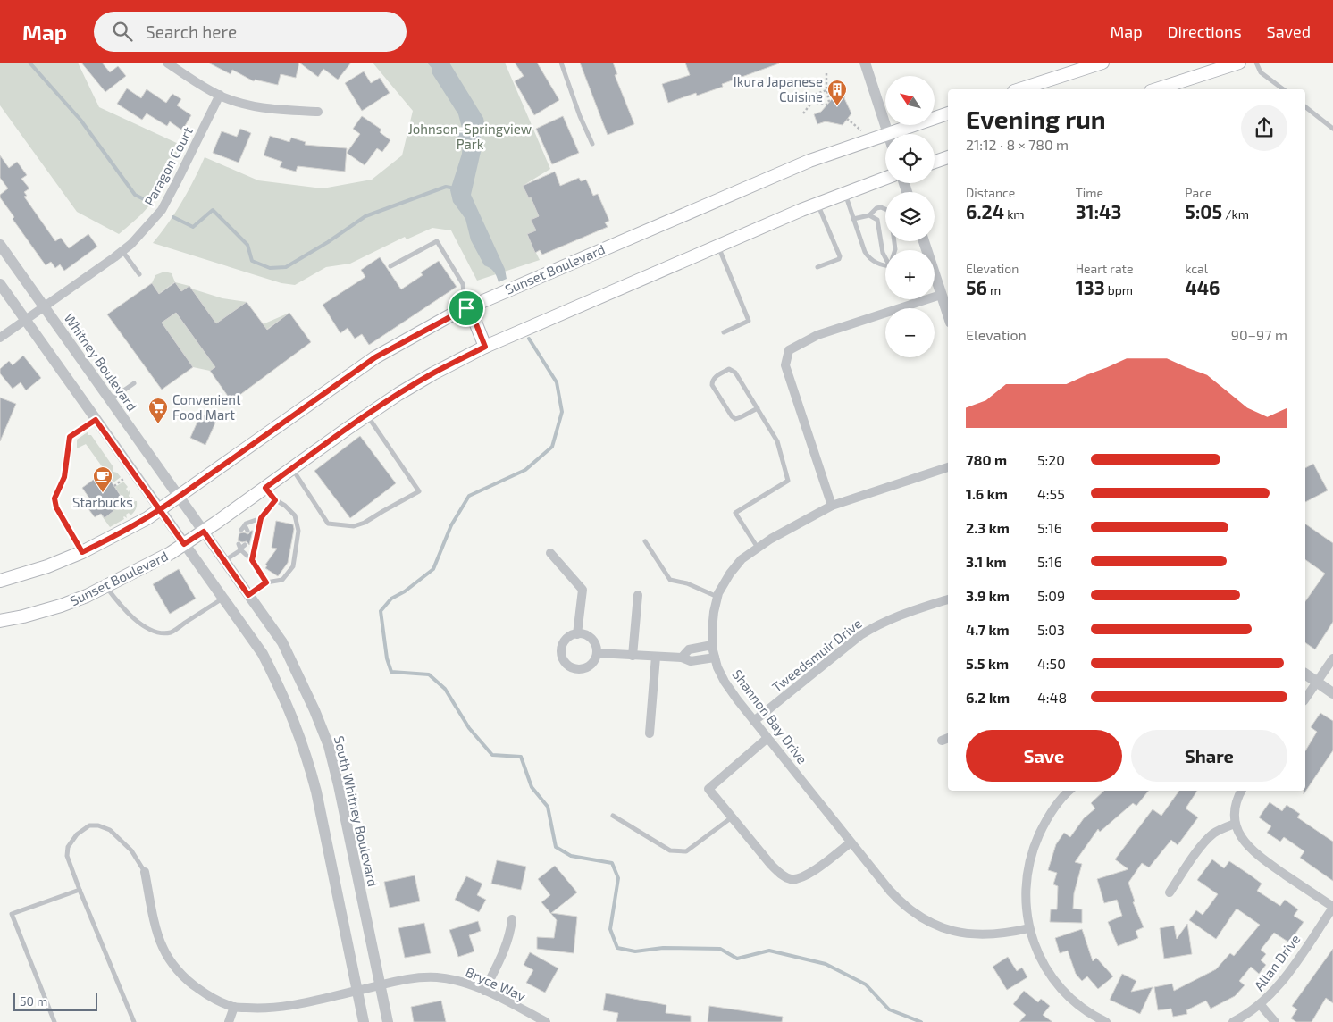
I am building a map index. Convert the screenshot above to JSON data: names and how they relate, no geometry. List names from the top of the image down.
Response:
{
  "streets": {
    "main road": ["Sunset Boulevard"],
    "street": [
      "Paragon Court",
      "Whitney Boulevard",
      "Tweedsmuir Drive",
      "Shannon Bay Drive",
      "South Whitney Boulevard",
      "Allan Drive",
      "Bryce Way"
    ]
  },
  "crossings": [
    ["Paragon Court", "Whitney Boulevard"],
    ["Sunset Boulevard", "Whitney Boulevard"],
    ["Sunset Boulevard", "South Whitney Boulevard"],
    ["Whitney Boulevard", "South Whitney Boulevard"],
    ["Tweedsmuir Drive", "Shannon Bay Drive"],
    ["South Whitney Boulevard", "Bryce Way"]
  ],
  "parks": ["Johnson-Springview Park"],
  "places": {
    "building": ["Ikura Japanese Cuisine"],
    "supermarket": ["Convenient Food Mart"],
    "cafe": ["Starbucks"]
  },
  "scale_bar": "50 m",
  "north": "top left",
  "page": {
    "header": "Map",
    "search": "Search here",
    "nav": ["Map", "Directions", "Saved"],
    "map_buttons": ["+", "−"],
    "heading": ["Evening run", "21:12 · 8 × 780 m"],
    "stats": [
      ["Distance", "6.24 km"],
      ["Time", "31:43"],
      ["Pace", "5:05 /km"],
      ["Elevation", "56 m"],
      ["Heart rate", "133 bpm"],
      ["kcal", "446"]
    ],
    "chart": ["Elevation", "90–97 m"],
    "list": [
      {
        "name": "780 m",
        "note": "5:20"
      },
      {
        "name": "1.6 km",
        "note": "4:55"
      },
      {
        "name": "2.3 km",
        "note": "5:16"
      },
      {
        "name": "3.1 km",
        "note": "5:16"
      },
      {
        "name": "3.9 km",
        "note": "5:09"
      },
      {
        "name": "4.7 km",
        "note": "5:03"
      },
      {
        "name": "5.5 km",
        "note": "4:50"
      },
      {
        "name": "6.2 km",
        "note": "4:48"
      }
    ],
    "buttons": ["Save", "Share"],
    "scale": "50 m"
  }
}
